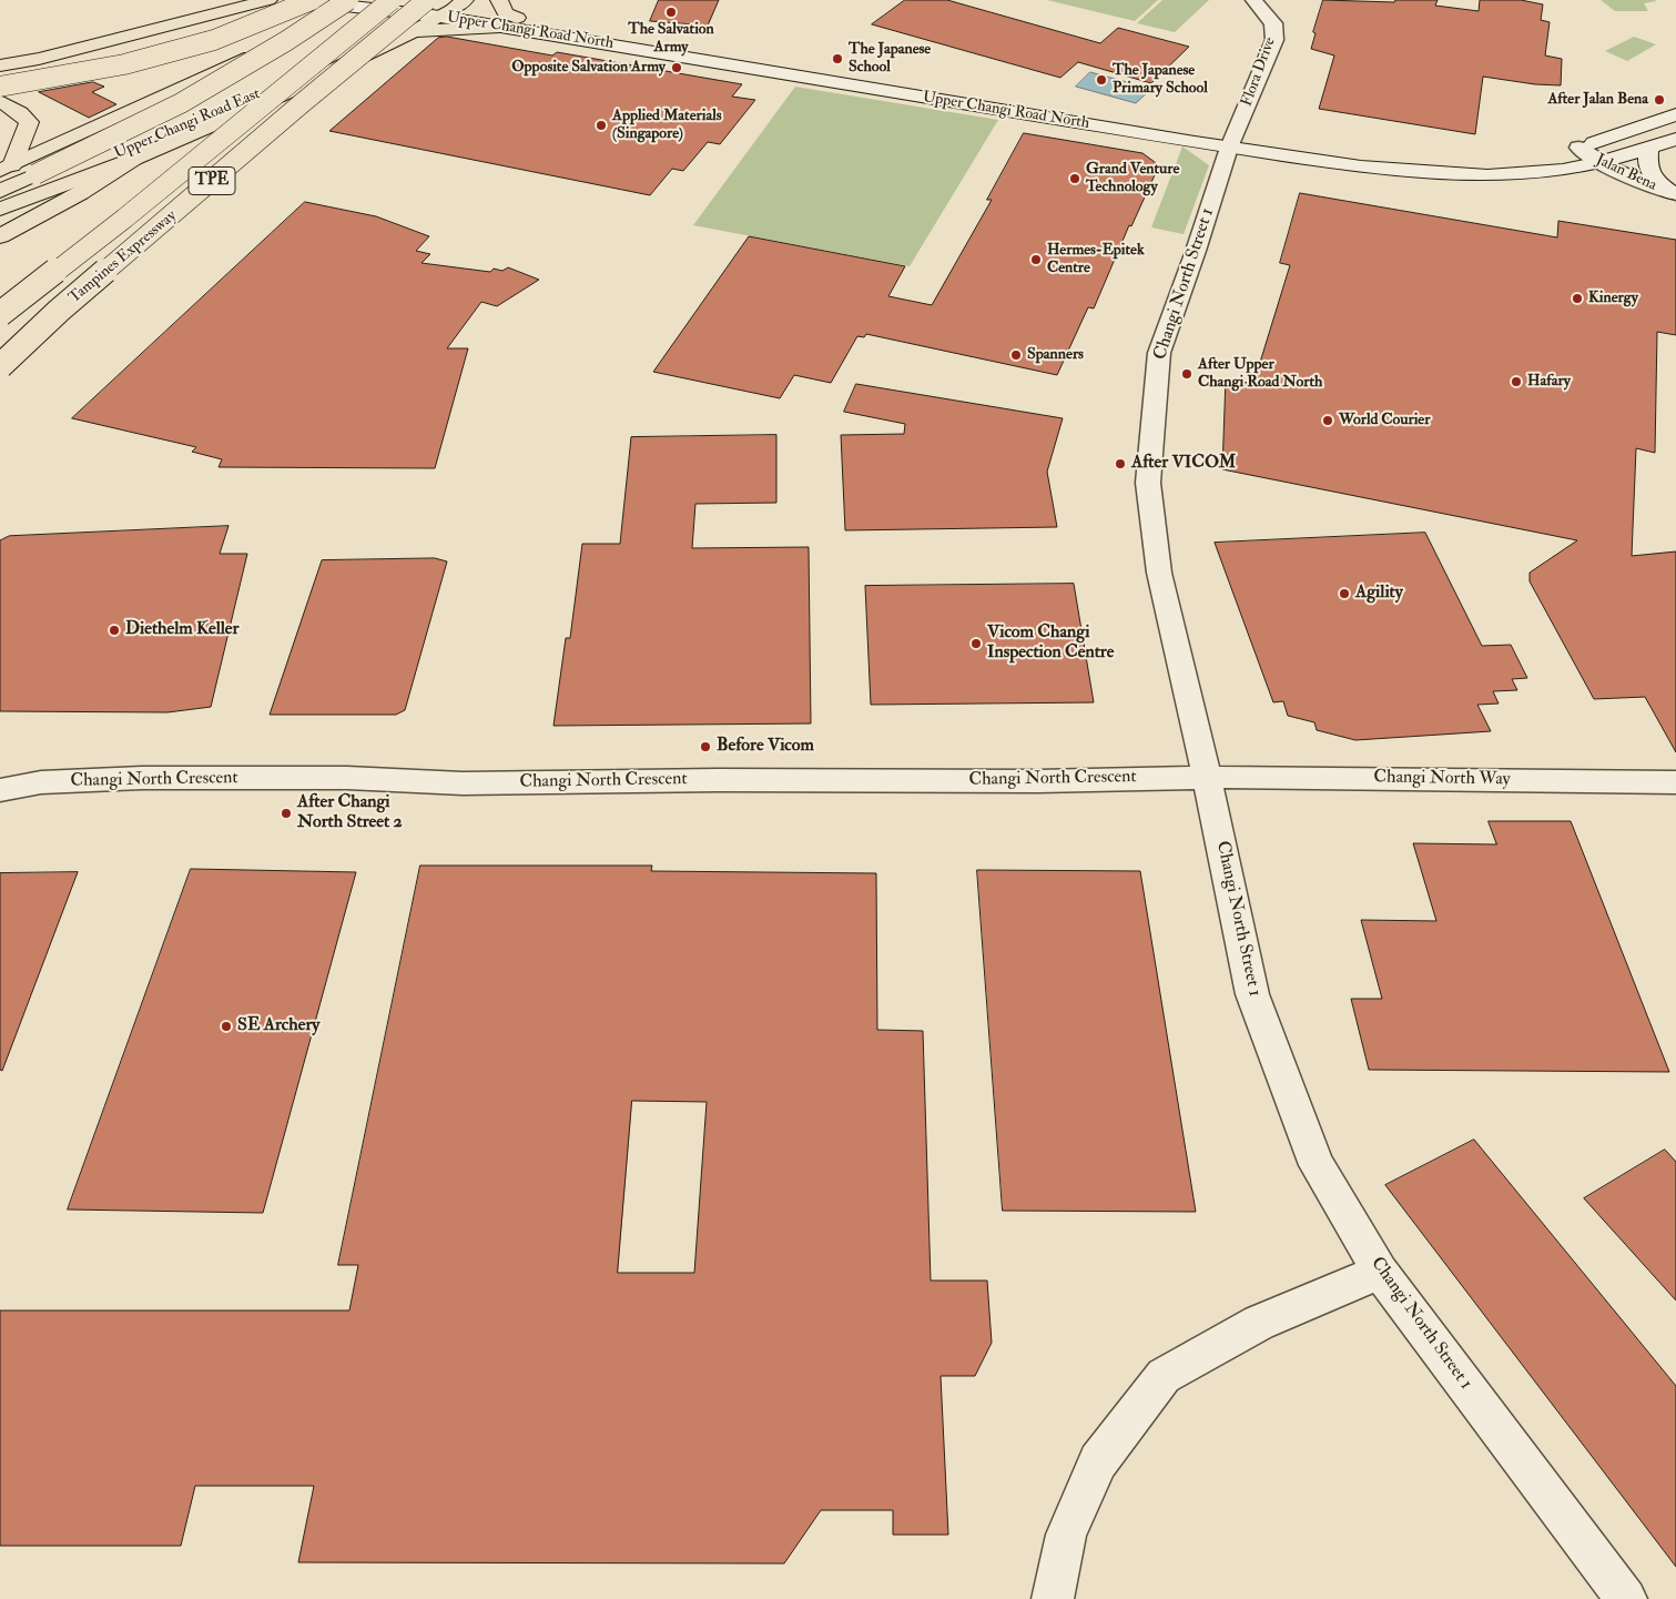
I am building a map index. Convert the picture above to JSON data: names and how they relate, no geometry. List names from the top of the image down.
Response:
{
  "streets": {
    "main road": ["Upper Changi Road East", "TPE", "Tampines Expressway"],
    "street": [
      "Upper Changi Road North",
      "Flora Drive",
      "Jalan Bena",
      "Changi North Street 1",
      "Changi North Crescent",
      "Changi North Way"
    ]
  },
  "crossings": [
    ["Upper Changi Road North", "Flora Drive"],
    ["Upper Changi Road North", "Upper Changi Road East"],
    ["Upper Changi Road North", "Jalan Bena"],
    ["Upper Changi Road North", "Changi North Street 1"],
    ["Flora Drive", "Changi North Street 1"],
    ["Changi North Street 1", "Changi North Crescent"],
    ["Changi North Street 1", "Changi North Way"],
    ["Changi North Crescent", "Changi North Way"]
  ],
  "places": [
    "The Salvation Army",
    "The Japanese School",
    "Opposite Salvation Army",
    "The Japanese Primary School",
    "After Jalan Bena",
    "Applied Materials (Singapore)",
    "Grand Venture Technology",
    "Hermes-Epitek Centre",
    "Kinergy",
    "Spanners",
    "After Upper Changi Road North",
    "Hafary",
    "World Courier",
    "After VICOM",
    "Agility",
    "Diethelm Keller",
    "Vicom Changi Inspection Centre",
    "Before Vicom",
    "After Changi North Street 2",
    "SE Archery"
  ]
}
